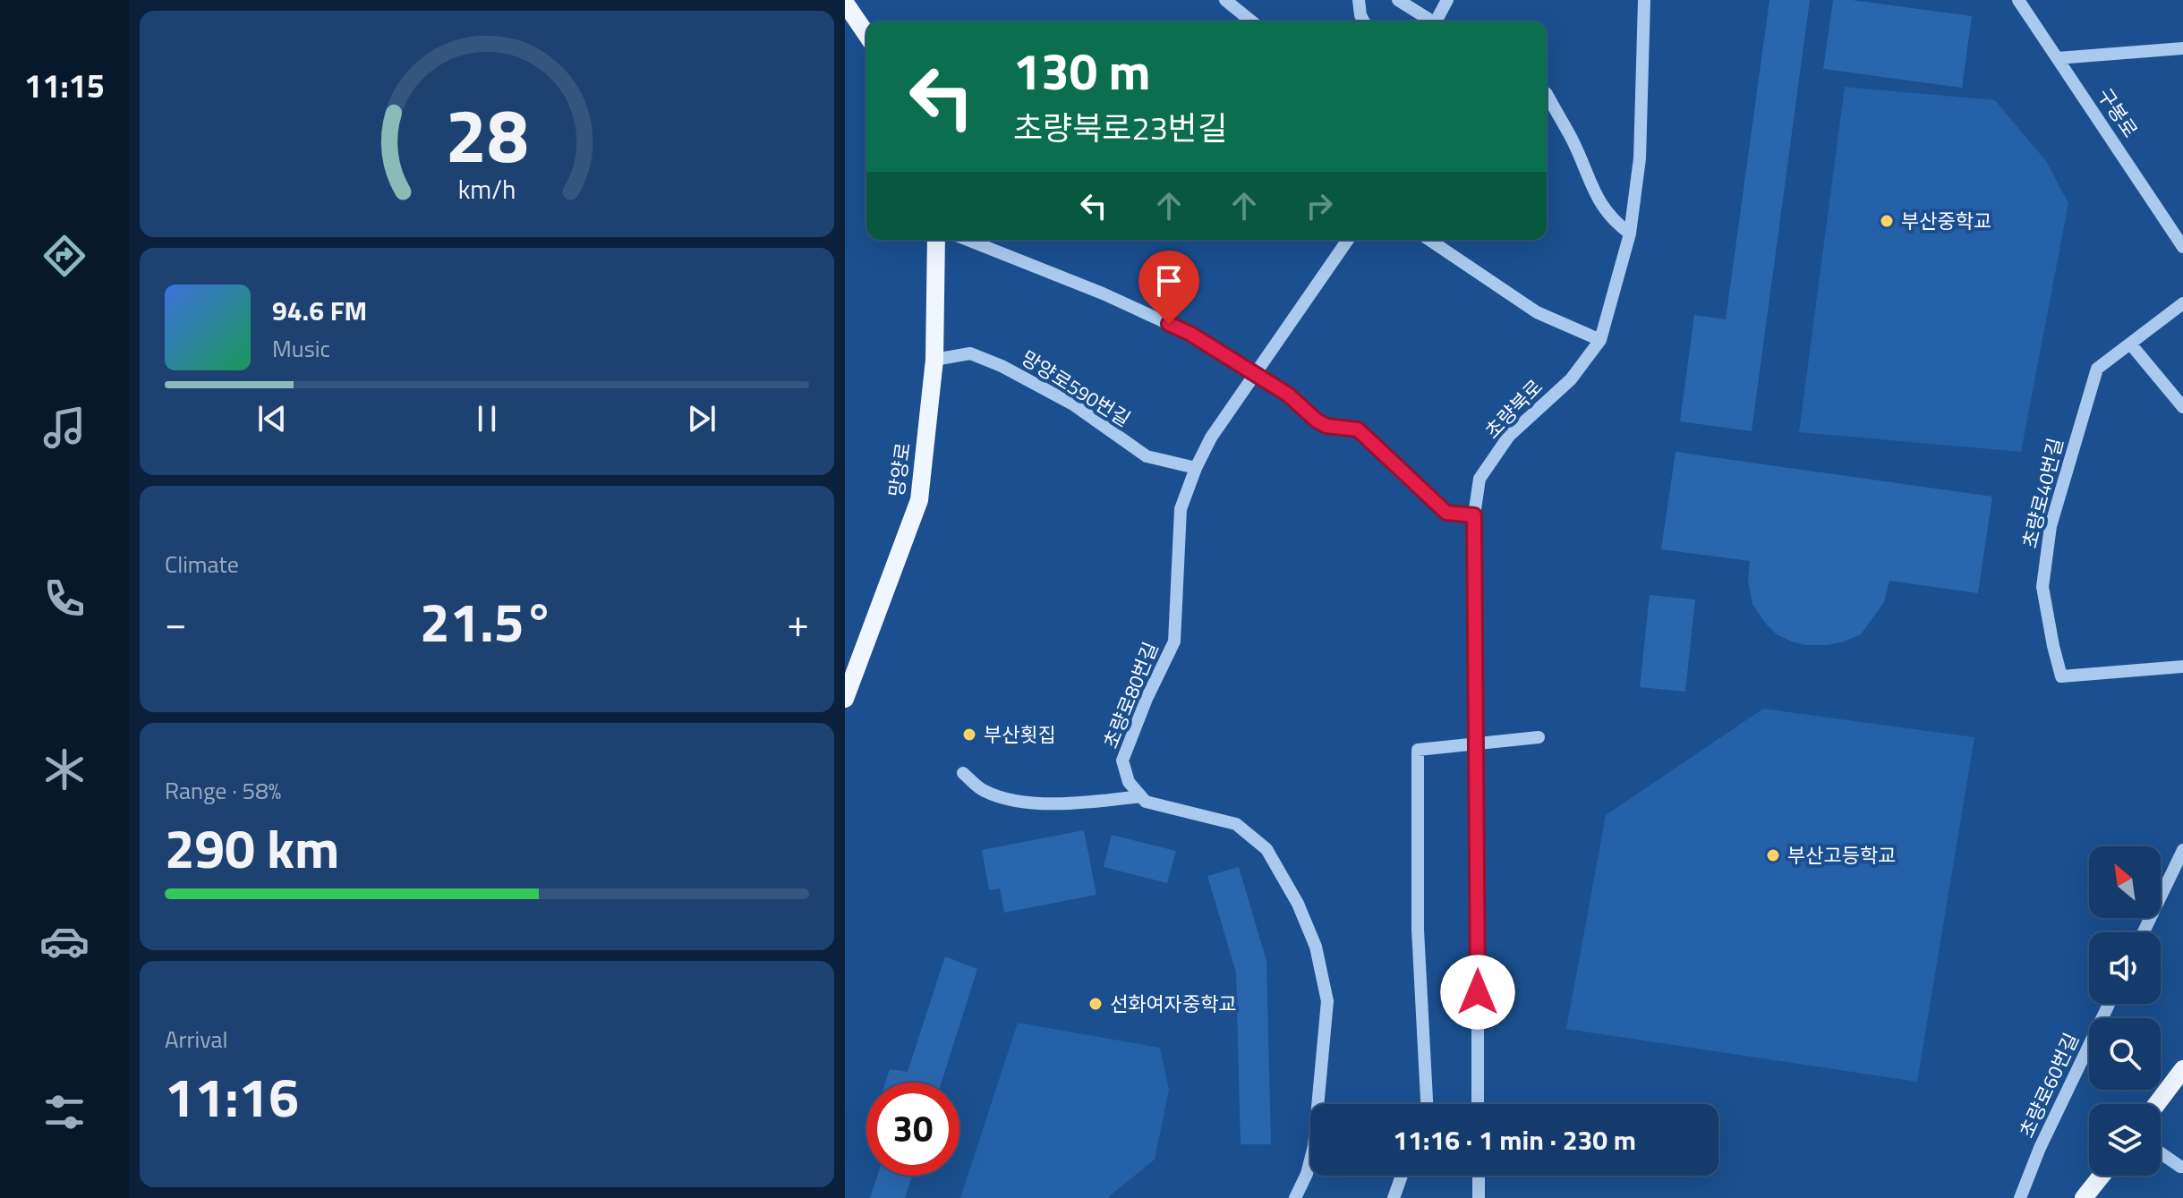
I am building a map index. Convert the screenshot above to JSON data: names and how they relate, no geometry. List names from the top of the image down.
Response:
{
  "streets": {
    "main road": ["망양로"],
    "street": [
      "구봉로",
      "망양로590번길",
      "초량북로",
      "초량로40번길",
      "초량로80번길",
      "초량로60번길"
    ]
  },
  "crossings": [
    ["망양로590번길", "망양로"],
    ["망양로590번길", "초량로80번길"]
  ],
  "places": [
    "부산중학교",
    "부산횟집",
    "부산고등학교",
    "선화여자중학교"
  ],
  "north": "top left",
  "page": {
    "tabs": "11:15",
    "turn": ["130 m", "초량북로23번길"],
    "song": ["94.6 FM", "Music"],
    "tile": [
      "Climate",
      ["Range · 58%", "290 km"],
      ["Arrival", "11:16"]
    ],
    "heat": ["−", "21.5°", "+"],
    "limit": "30",
    "trip": "11:16 · 1 min · 230 m",
    "gauge": ["28", "km/h"]
  }
}
